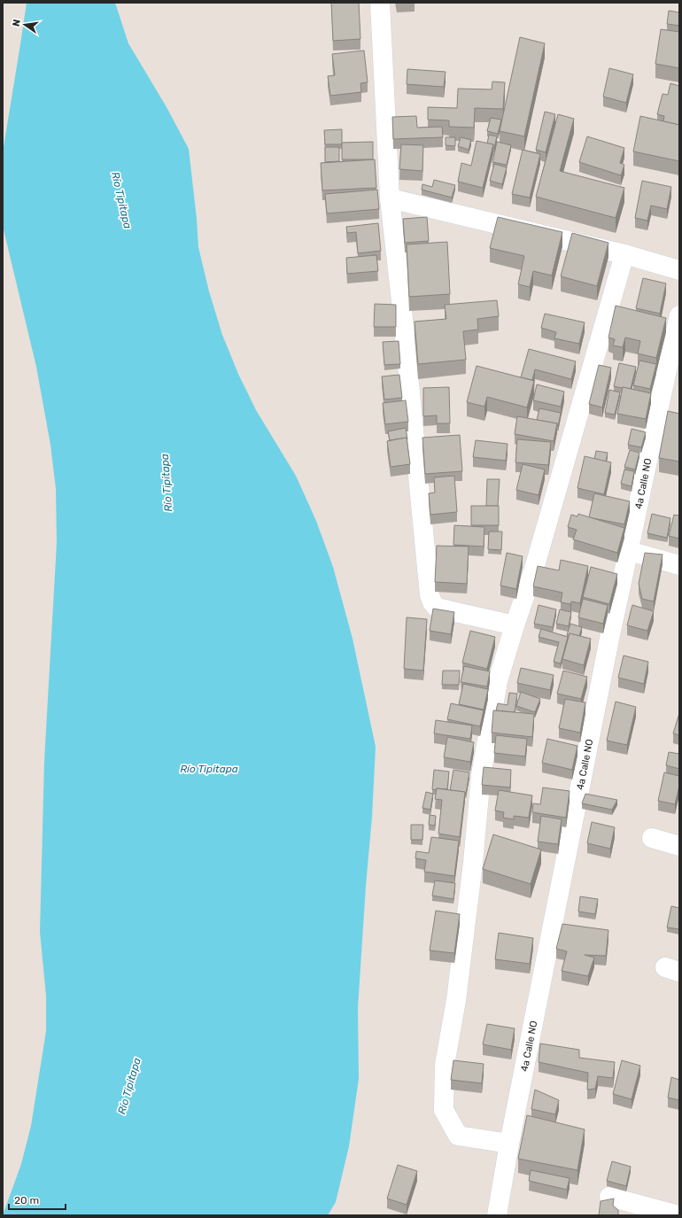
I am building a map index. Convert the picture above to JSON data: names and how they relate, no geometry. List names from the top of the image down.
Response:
{
  "streets": {
    "street": ["4a Calle NO"]
  },
  "water": ["Río Tipitapa"],
  "scale_bar": "20 m",
  "north": "left"
}
